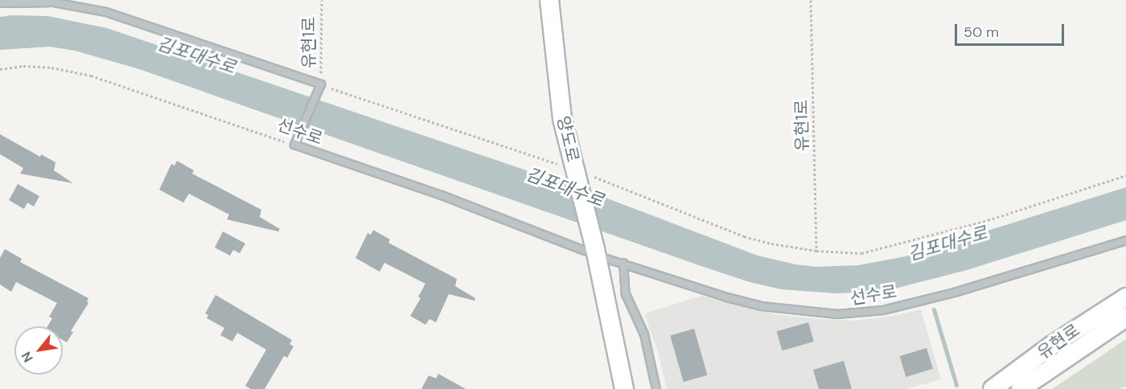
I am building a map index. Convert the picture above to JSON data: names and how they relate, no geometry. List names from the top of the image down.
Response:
{
  "streets": {
    "street": ["양도로", "유현로"],
    "lane": ["선수로"],
    "path": ["유현1로"]
  },
  "crossings": [
    ["선수로", "양도로"]
  ],
  "water": ["김포대수로"],
  "scale_bar": "50 m",
  "north": "bottom left"
}
